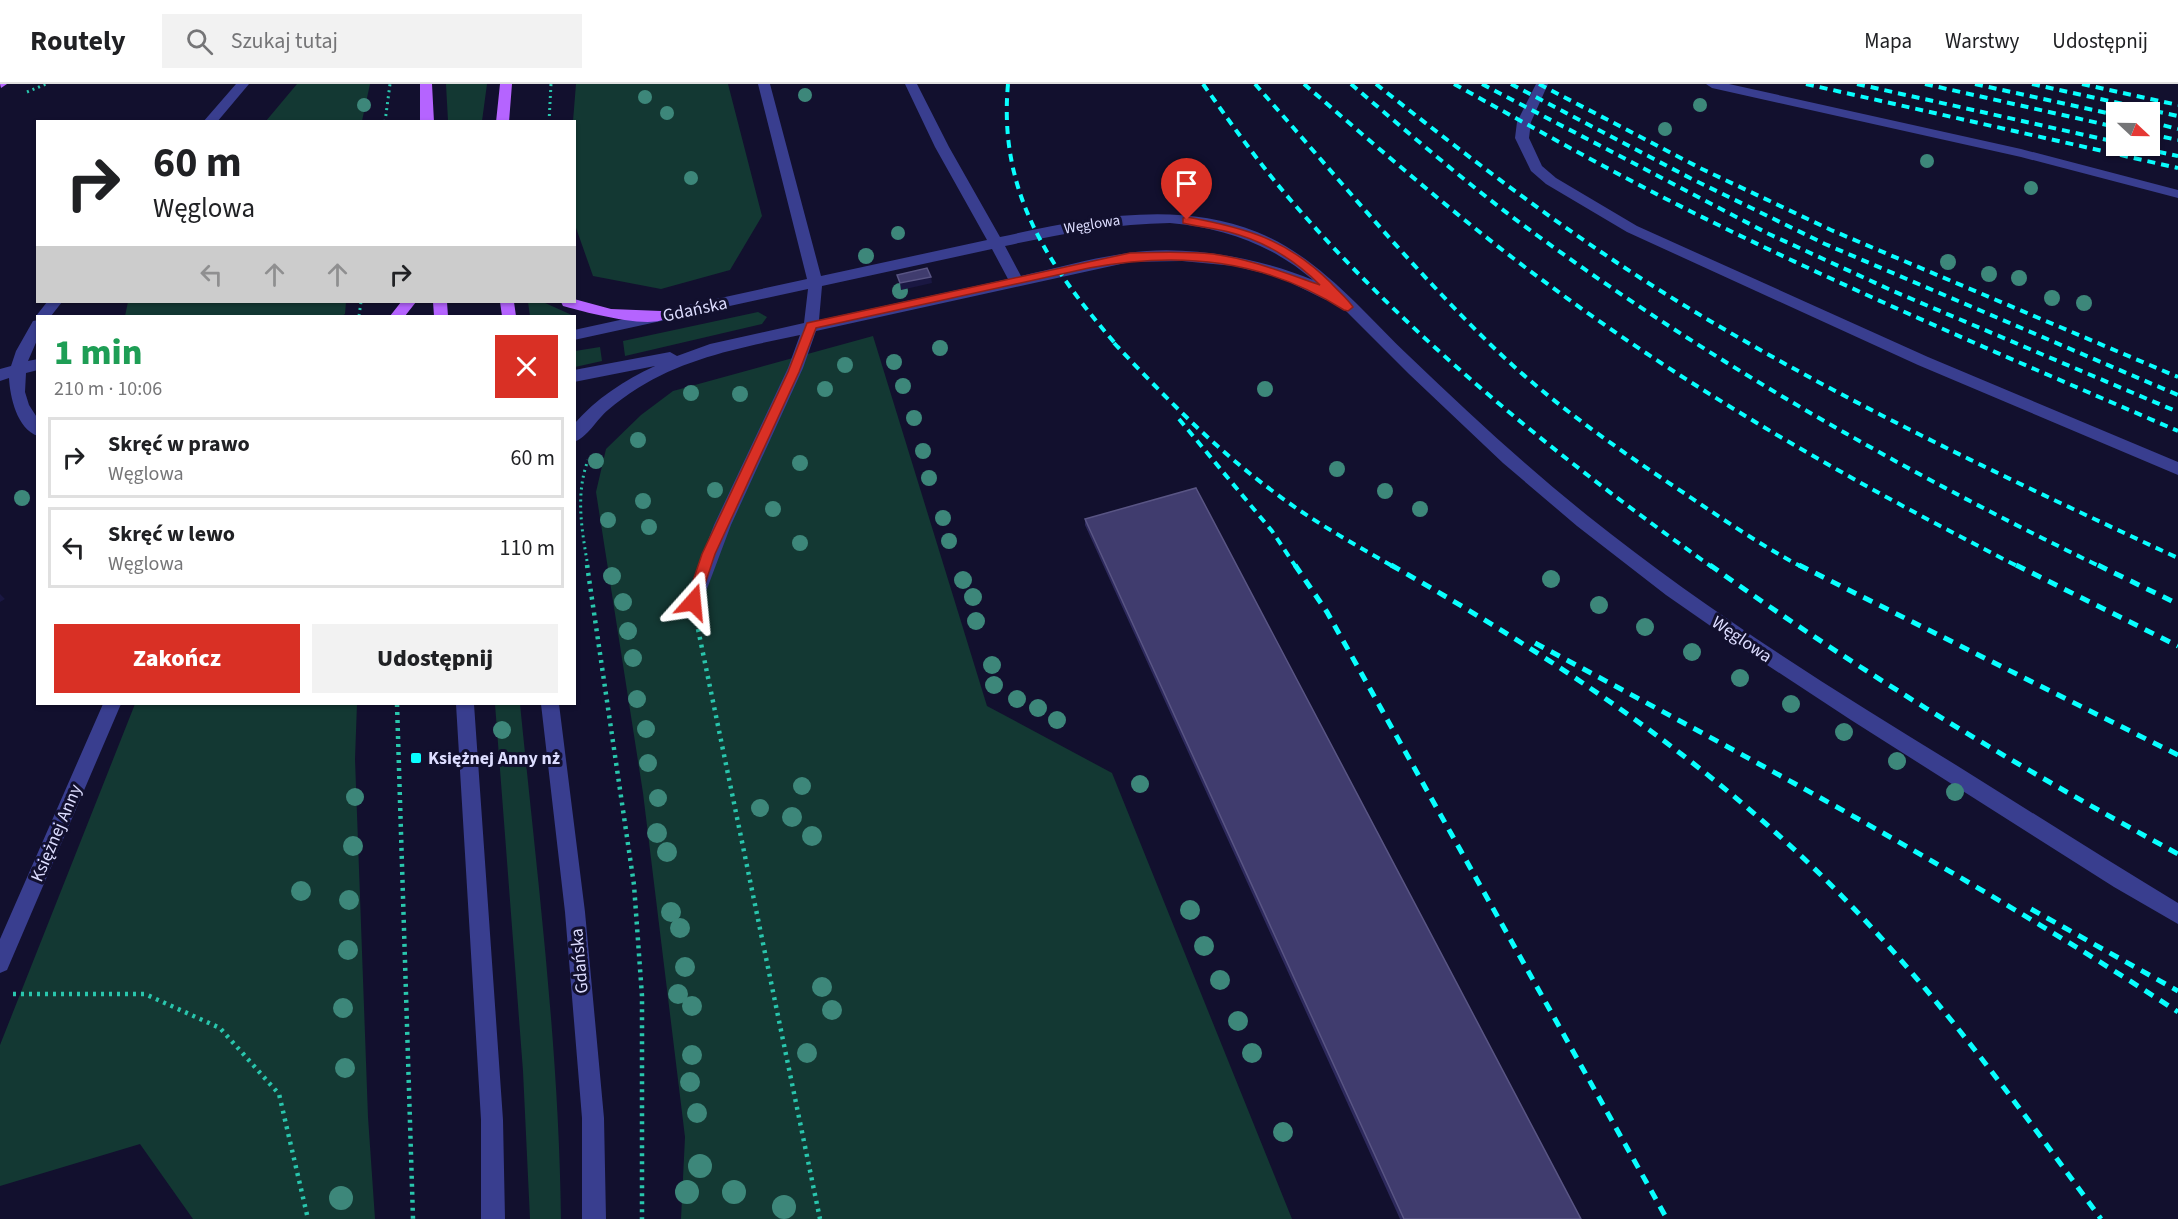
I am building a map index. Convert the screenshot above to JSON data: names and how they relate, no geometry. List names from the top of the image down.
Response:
{
  "streets": {
    "street": ["Węglowa", "Gdańska", "Księżnej Anny"]
  },
  "crossings": [
    ["Węglowa", "Gdańska"]
  ],
  "places": {
    "transit": ["Księżnej Anny nż"]
  },
  "north": "right",
  "page": {
    "header": "Routely",
    "search": "Szukaj tutaj",
    "nav": ["Mapa", "Warstwy", "Udostępnij"],
    "turn": ["60 m", "Węglowa"],
    "heading": ["1 min", "210 m · 10:06"],
    "list": [
      {
        "name": "Skręć w prawo",
        "note": "Węglowa",
        "value": "60 m"
      },
      {
        "name": "Skręć w lewo",
        "note": "Węglowa",
        "value": "110 m"
      }
    ],
    "buttons": ["Zakończ", "Udostępnij"]
  }
}
